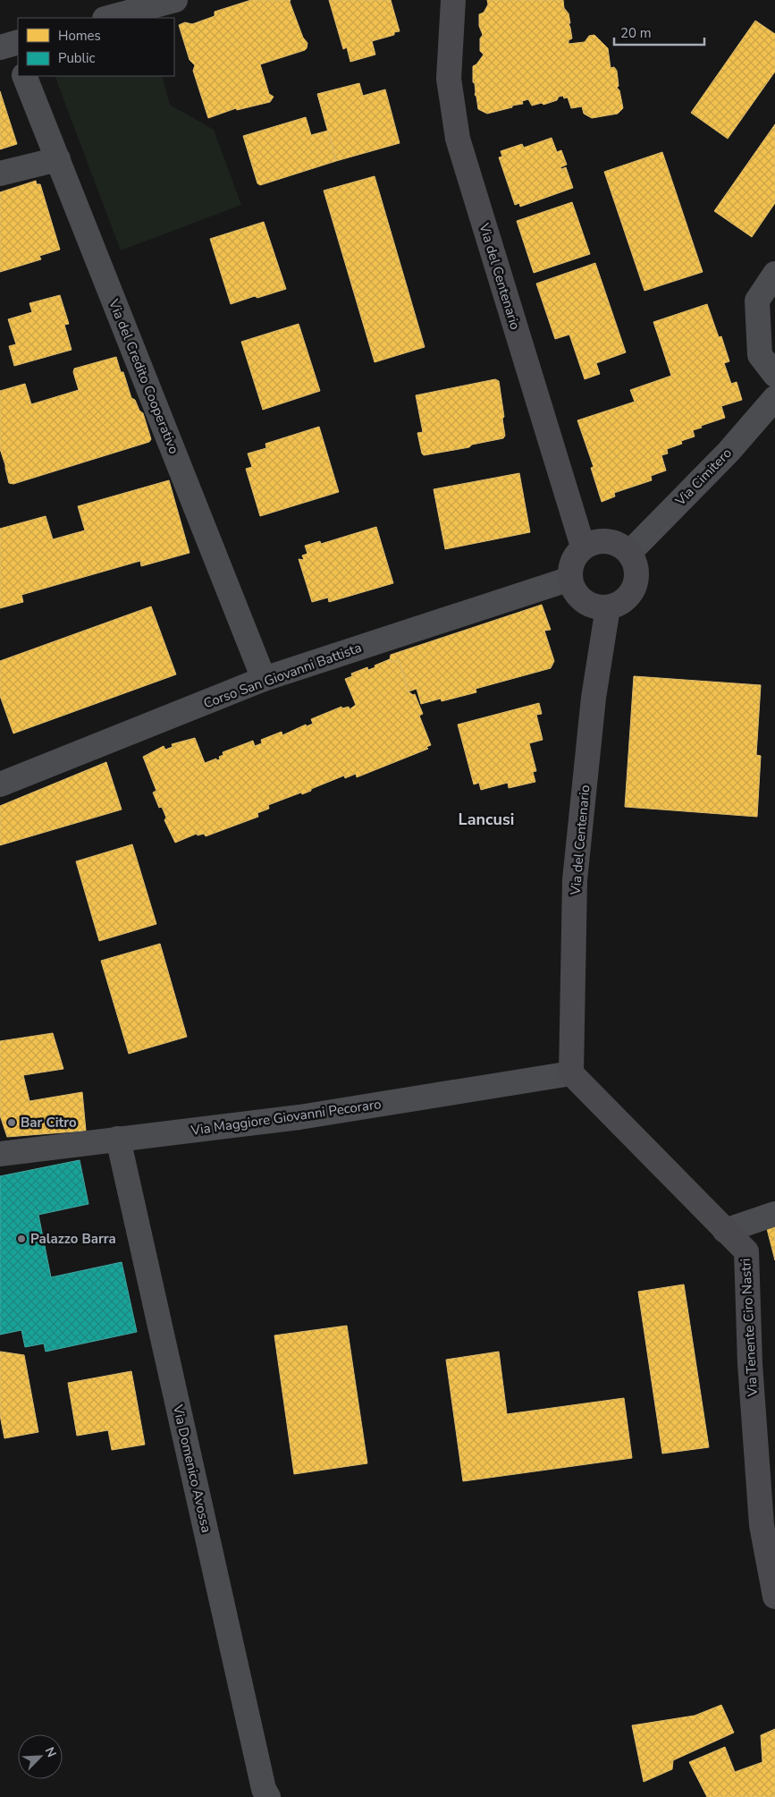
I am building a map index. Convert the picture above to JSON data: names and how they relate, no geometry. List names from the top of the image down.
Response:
{
  "streets": {
    "street": [
      "Via del Centenario",
      "Via del Credito Cooperativo",
      "Via Cimitero",
      "Corso San Giovanni Battista",
      "Via Maggiore Giovanni Pecoraro",
      "Via Tenente Ciro Nastri",
      "Via Domenico Avossa"
    ]
  },
  "crossings": [
    ["Via del Centenario", "Via Cimitero"],
    ["Via del Centenario", "Corso San Giovanni Battista"],
    ["Via del Centenario", "Via Maggiore Giovanni Pecoraro"],
    ["Via del Centenario", "Via Tenente Ciro Nastri"],
    ["Via del Credito Cooperativo", "Corso San Giovanni Battista"],
    ["Via Cimitero", "Corso San Giovanni Battista"],
    ["Via Maggiore Giovanni Pecoraro", "Via Tenente Ciro Nastri"],
    ["Via Maggiore Giovanni Pecoraro", "Via Domenico Avossa"]
  ],
  "districts": ["Lancusi"],
  "places": ["Bar Citro", "Palazzo Barra"],
  "legend": ["Homes", "Public"],
  "scale_bar": "20 m",
  "north": "top right"
}
